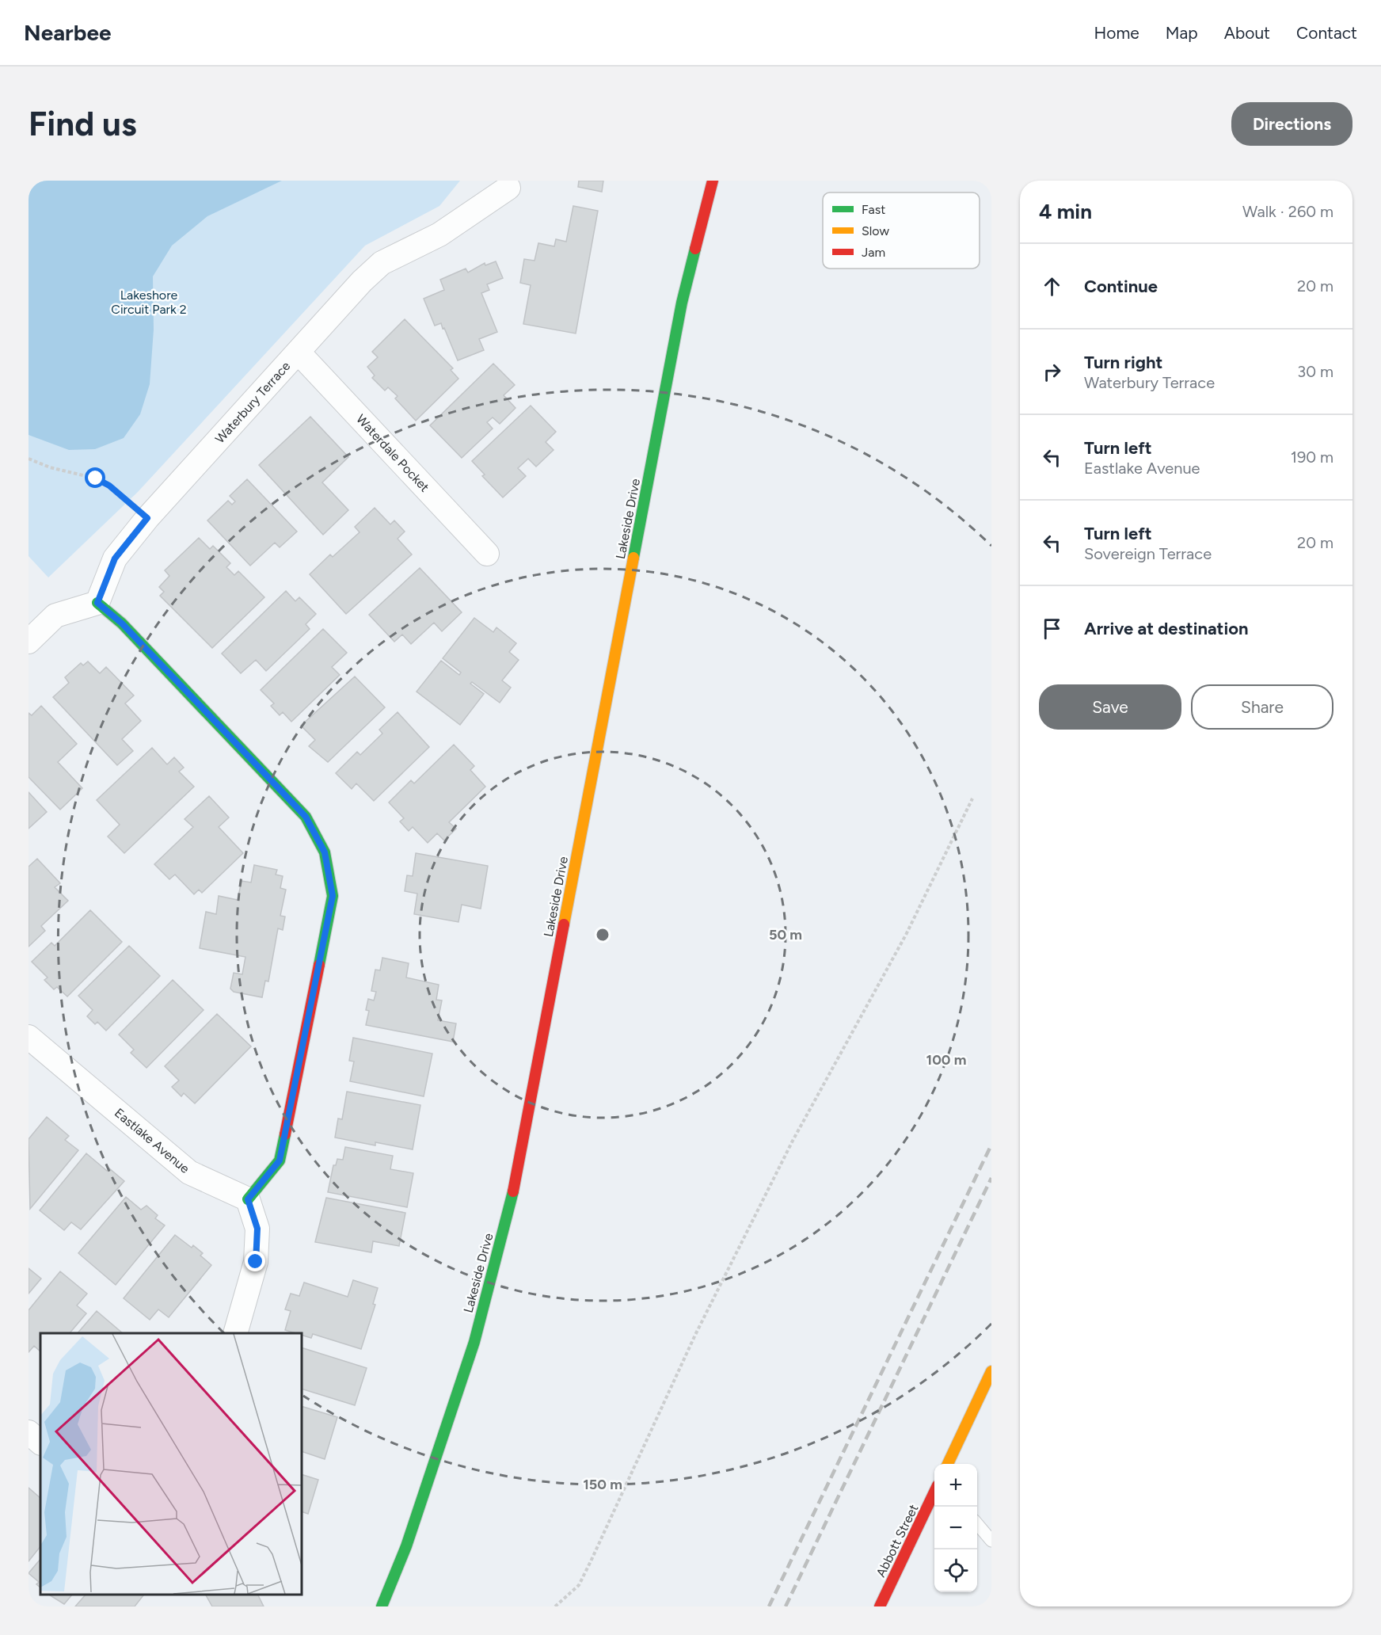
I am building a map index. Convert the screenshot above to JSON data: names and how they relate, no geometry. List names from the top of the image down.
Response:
{
  "streets": {
    "street": [
      "Waterbury Terrace",
      "Waterdale Pocket",
      "Lakeside Drive",
      "Eastlake Avenue",
      "Abbott Street"
    ]
  },
  "crossings": [
    ["Waterbury Terrace", "Waterdale Pocket"]
  ],
  "parks": ["Lakeshore Circuit Park 2"],
  "legend": ["Fast", "Slow", "Jam"],
  "page": {
    "header": "Nearbee",
    "nav": [
      "Home",
      "Map",
      "About",
      "Contact"
    ],
    "buttons": [
      "Directions",
      ["Save", "Share"]
    ],
    "title": "Find us",
    "heading": ["4 min", "Walk · 260 m"],
    "list": [
      ["Continue", "20 m"],
      ["Turn right", "Waterbury Terrace", "30 m"],
      ["Turn left", "Eastlake Avenue", "190 m"],
      ["Turn left", "Sovereign Terrace", "20 m"],
      "Arrive at destination"
    ],
    "map_buttons": ["+", "−"]
  },
  "rings": ["50 m", "100 m", "150 m"]
}
